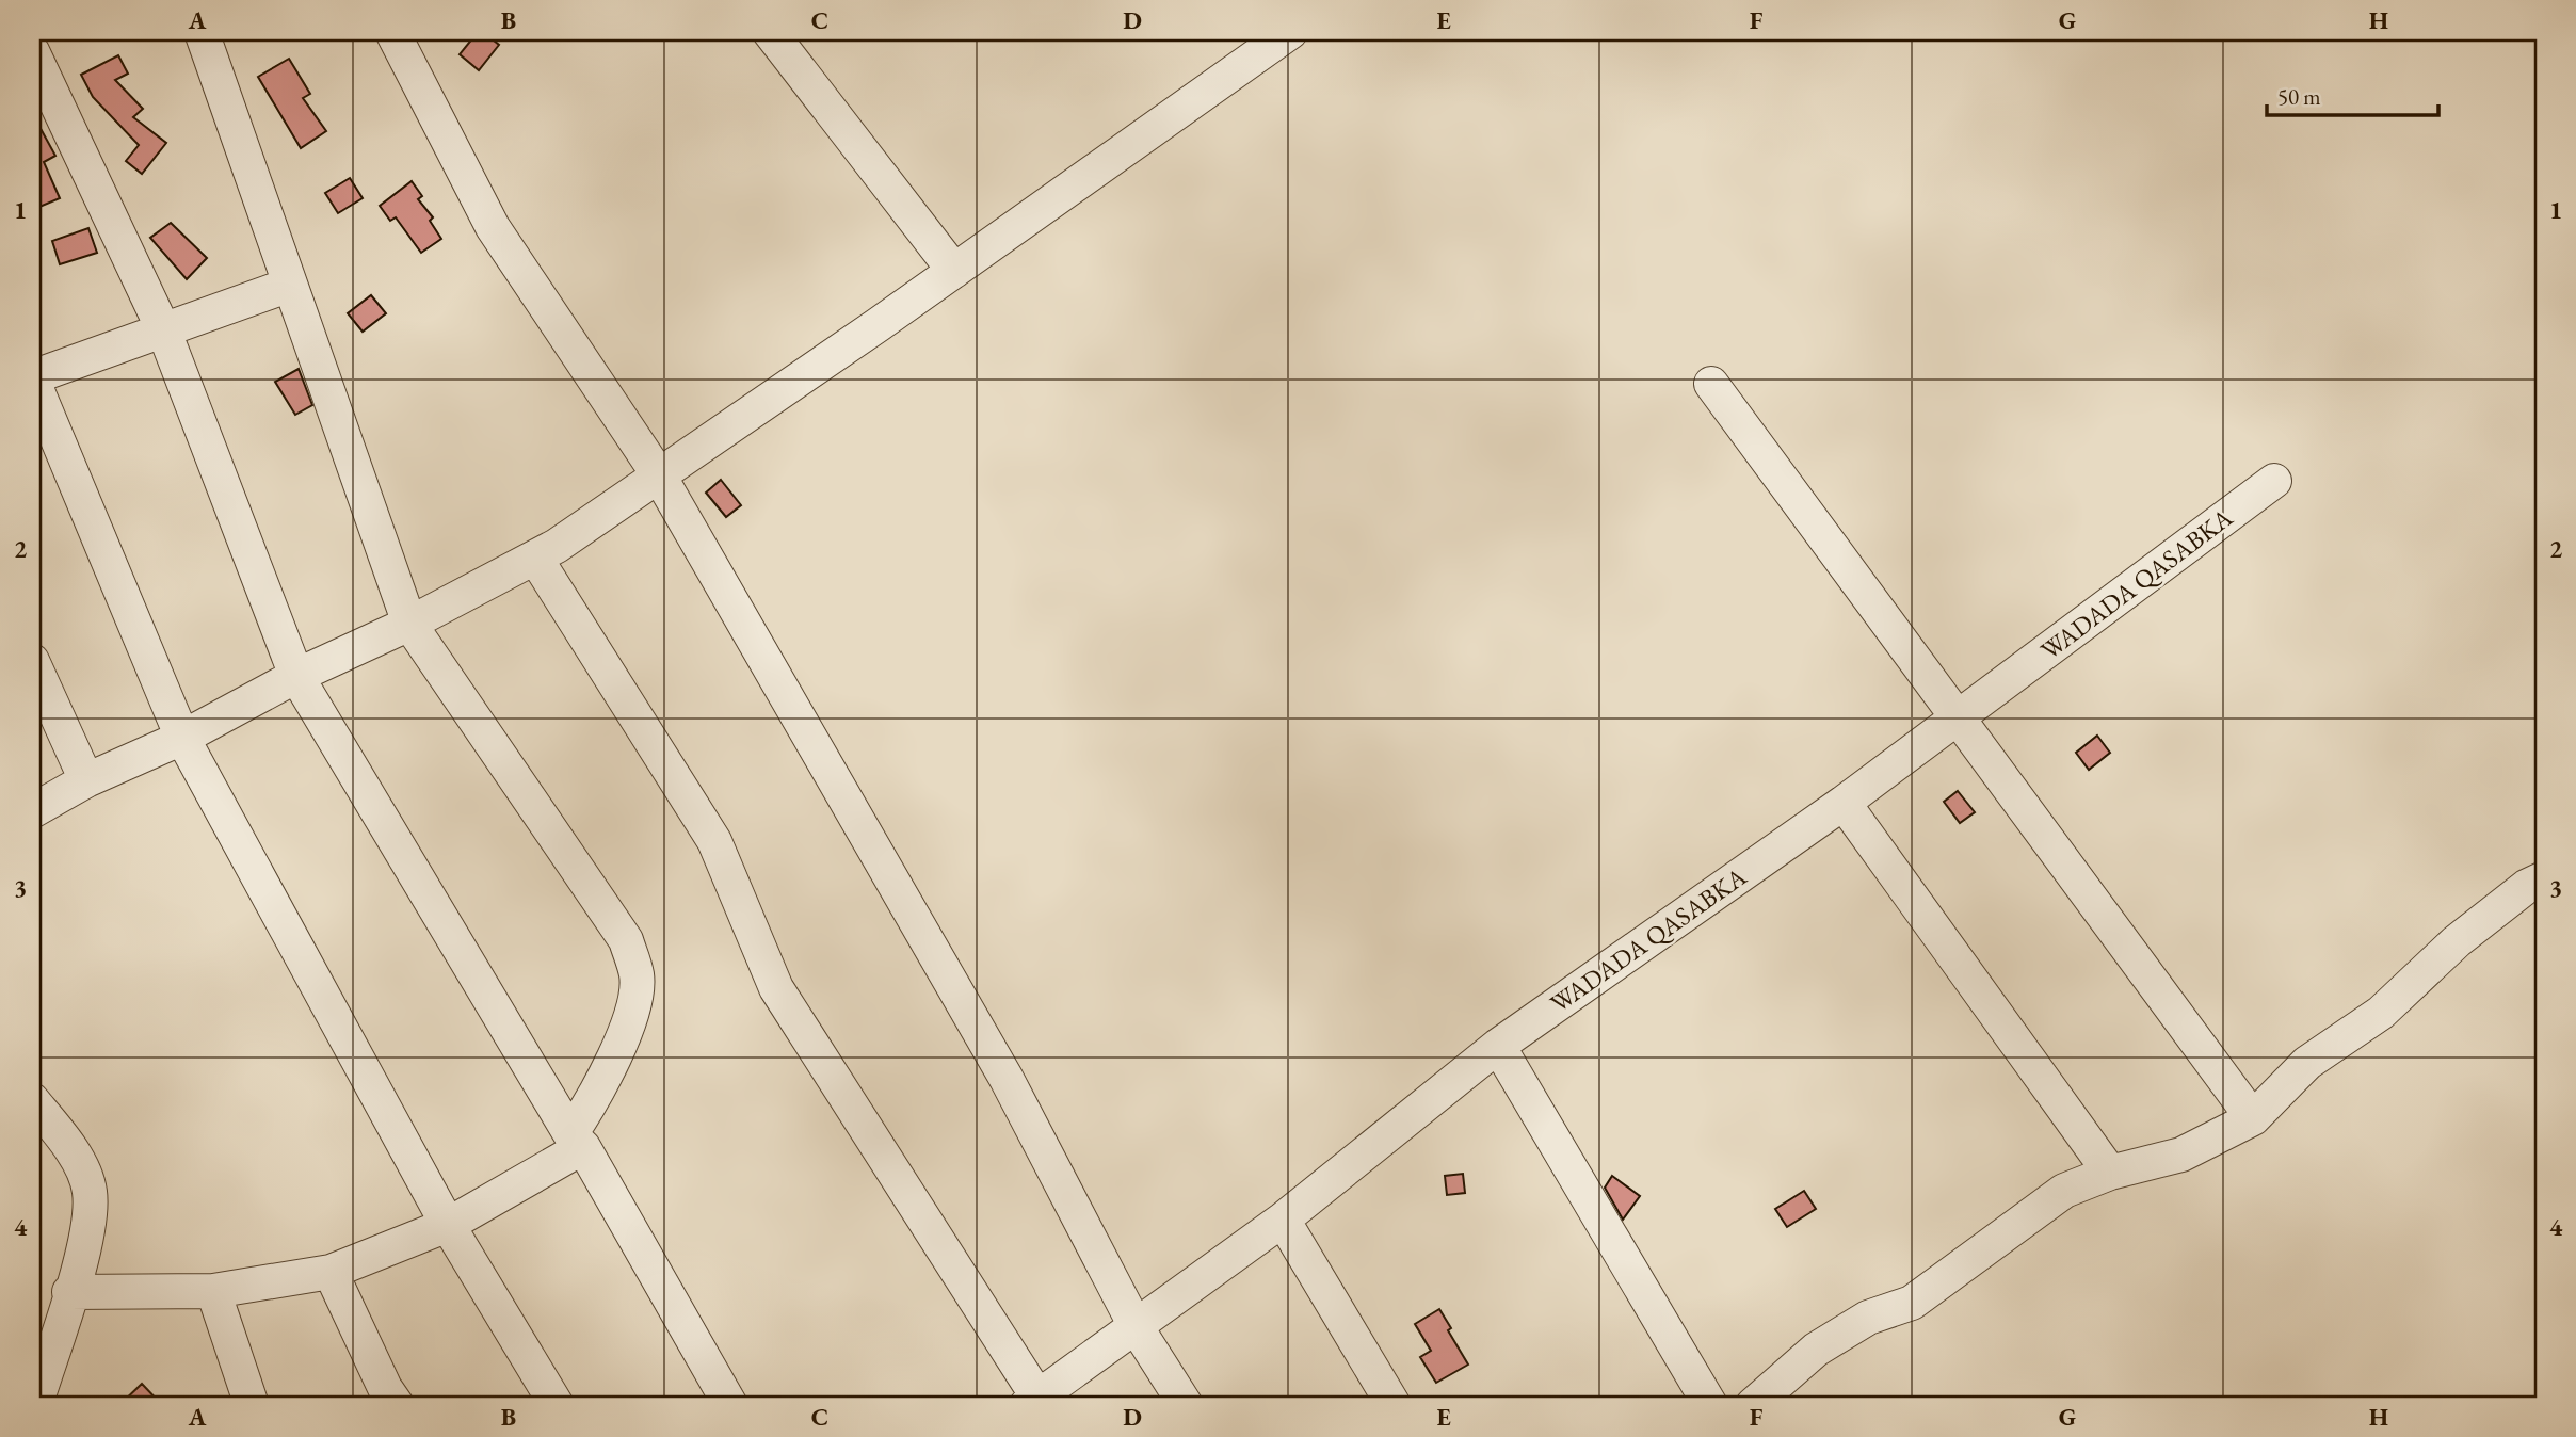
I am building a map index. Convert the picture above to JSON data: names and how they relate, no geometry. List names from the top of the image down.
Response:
{
  "streets": {
    "street": ["WADADA QASABKA"]
  },
  "scale_bar": "50 m",
  "grid": {
    "columns": [
      "A",
      "B",
      "C",
      "D",
      "E",
      "F",
      "G",
      "H"
    ],
    "rows": [
      "1",
      "2",
      "3",
      "4"
    ]
  }
}
